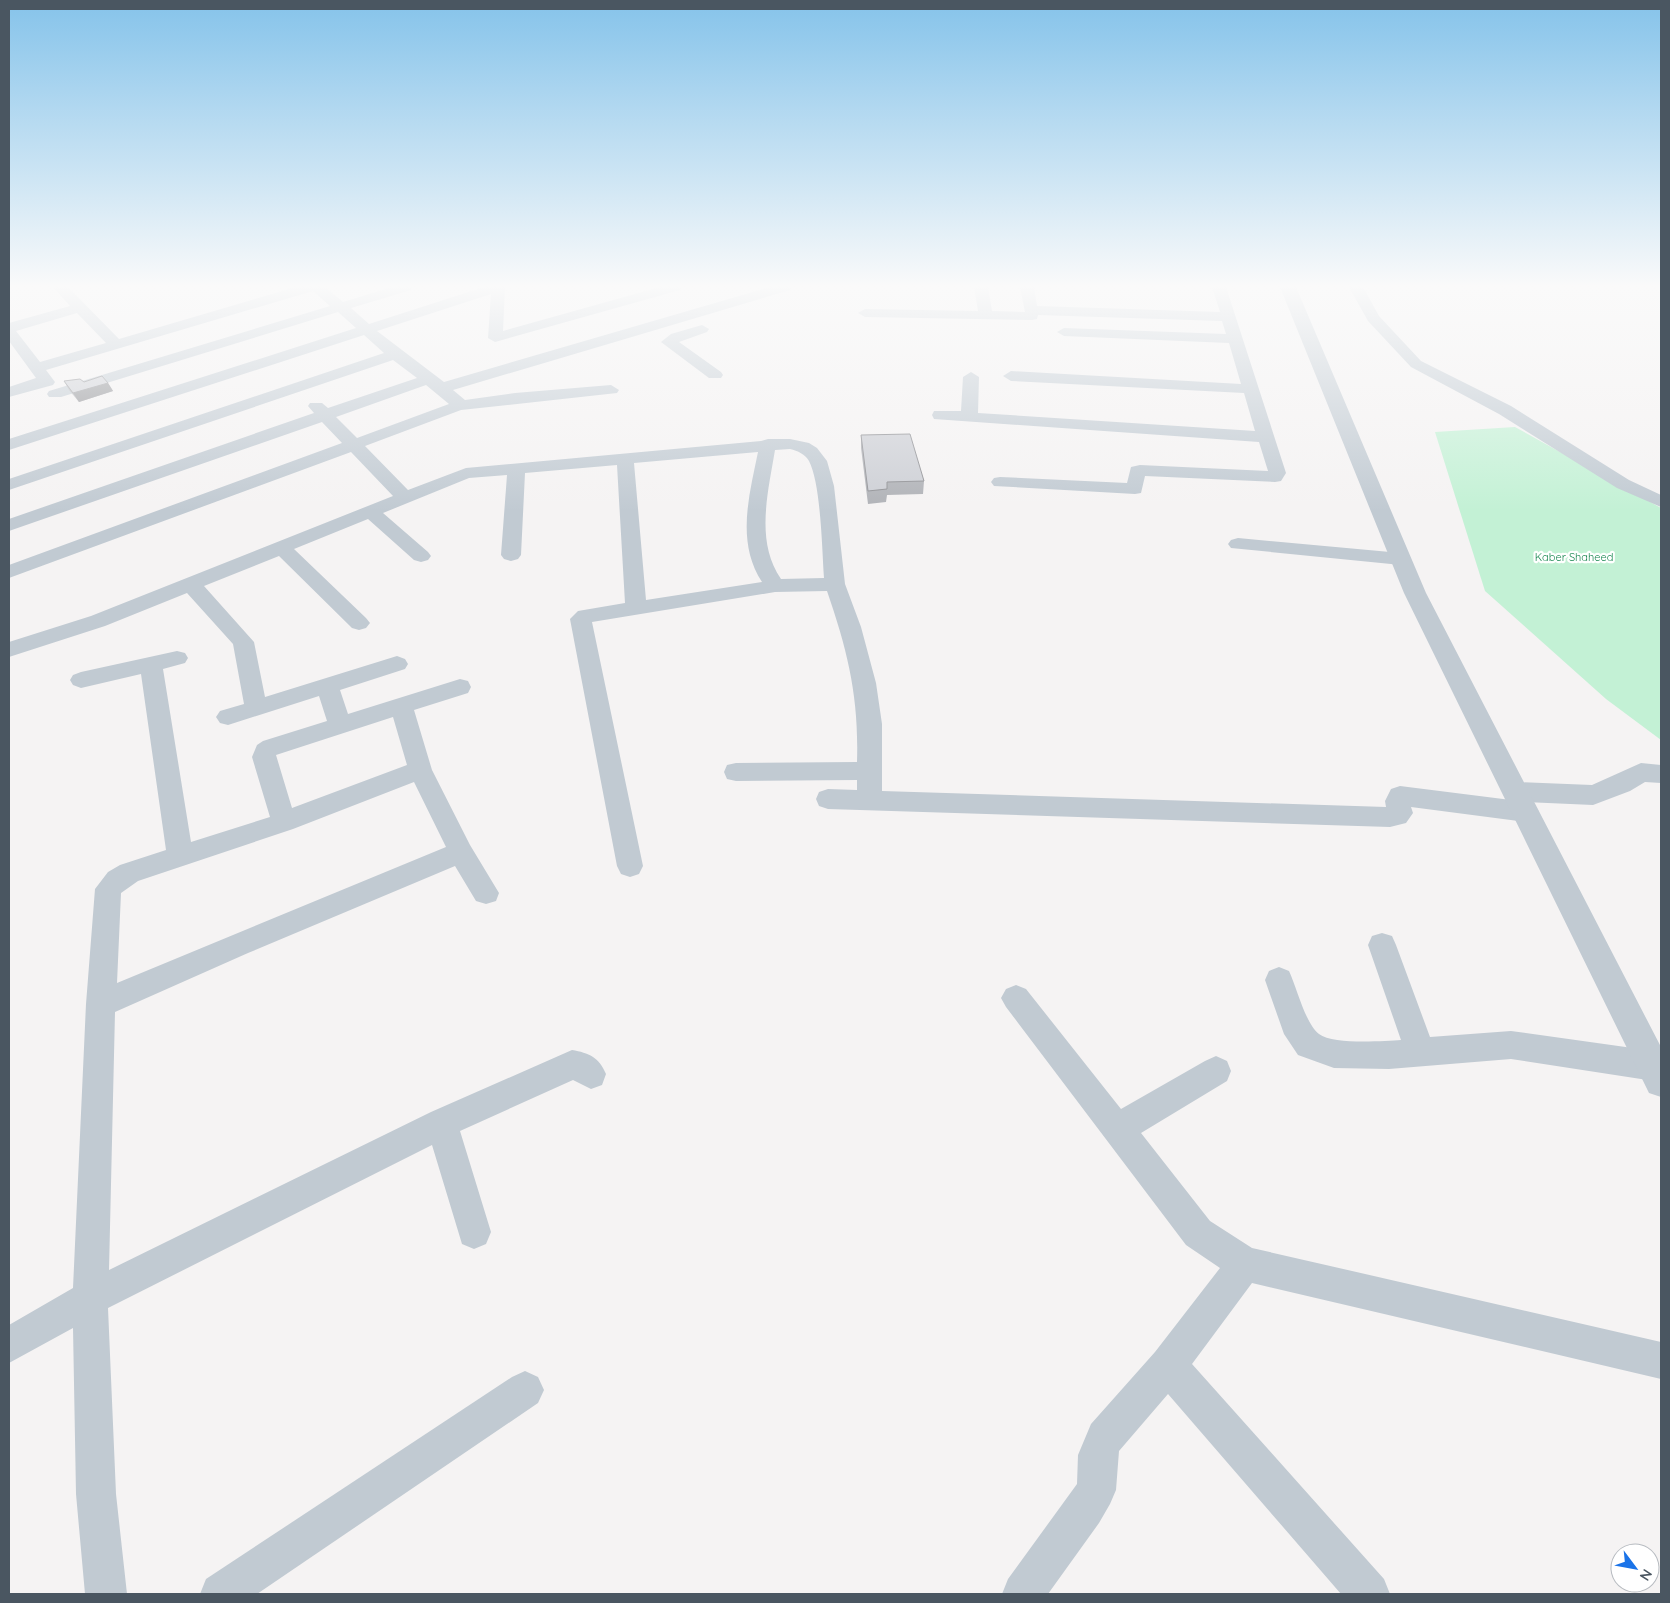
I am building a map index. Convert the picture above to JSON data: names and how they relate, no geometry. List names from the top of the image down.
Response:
{
  "parks": ["Kaber Shaheed"],
  "north": "bottom right"
}
